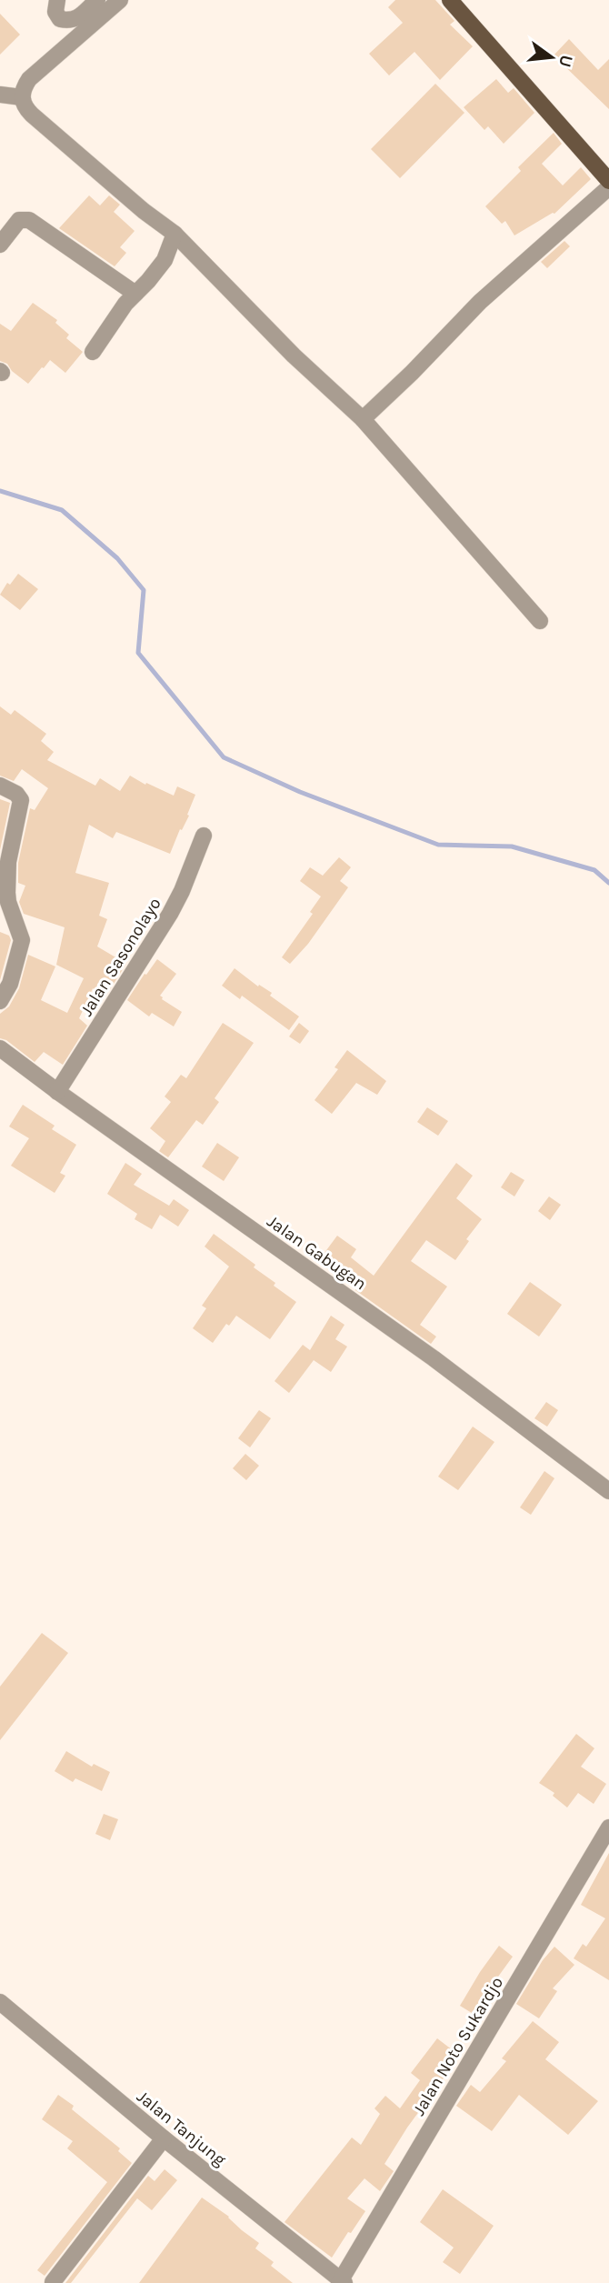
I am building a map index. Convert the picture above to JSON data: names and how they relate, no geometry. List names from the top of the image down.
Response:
{
  "streets": {
    "street": [
      "Jalan Sasonolayo",
      "Jalan Gabugan",
      "Jalan Noto Sukardjo",
      "Jalan Tanjung"
    ]
  },
  "crossings": [
    ["Jalan Sasonolayo", "Jalan Gabugan"],
    ["Jalan Noto Sukardjo", "Jalan Tanjung"]
  ],
  "north": "right"
}
